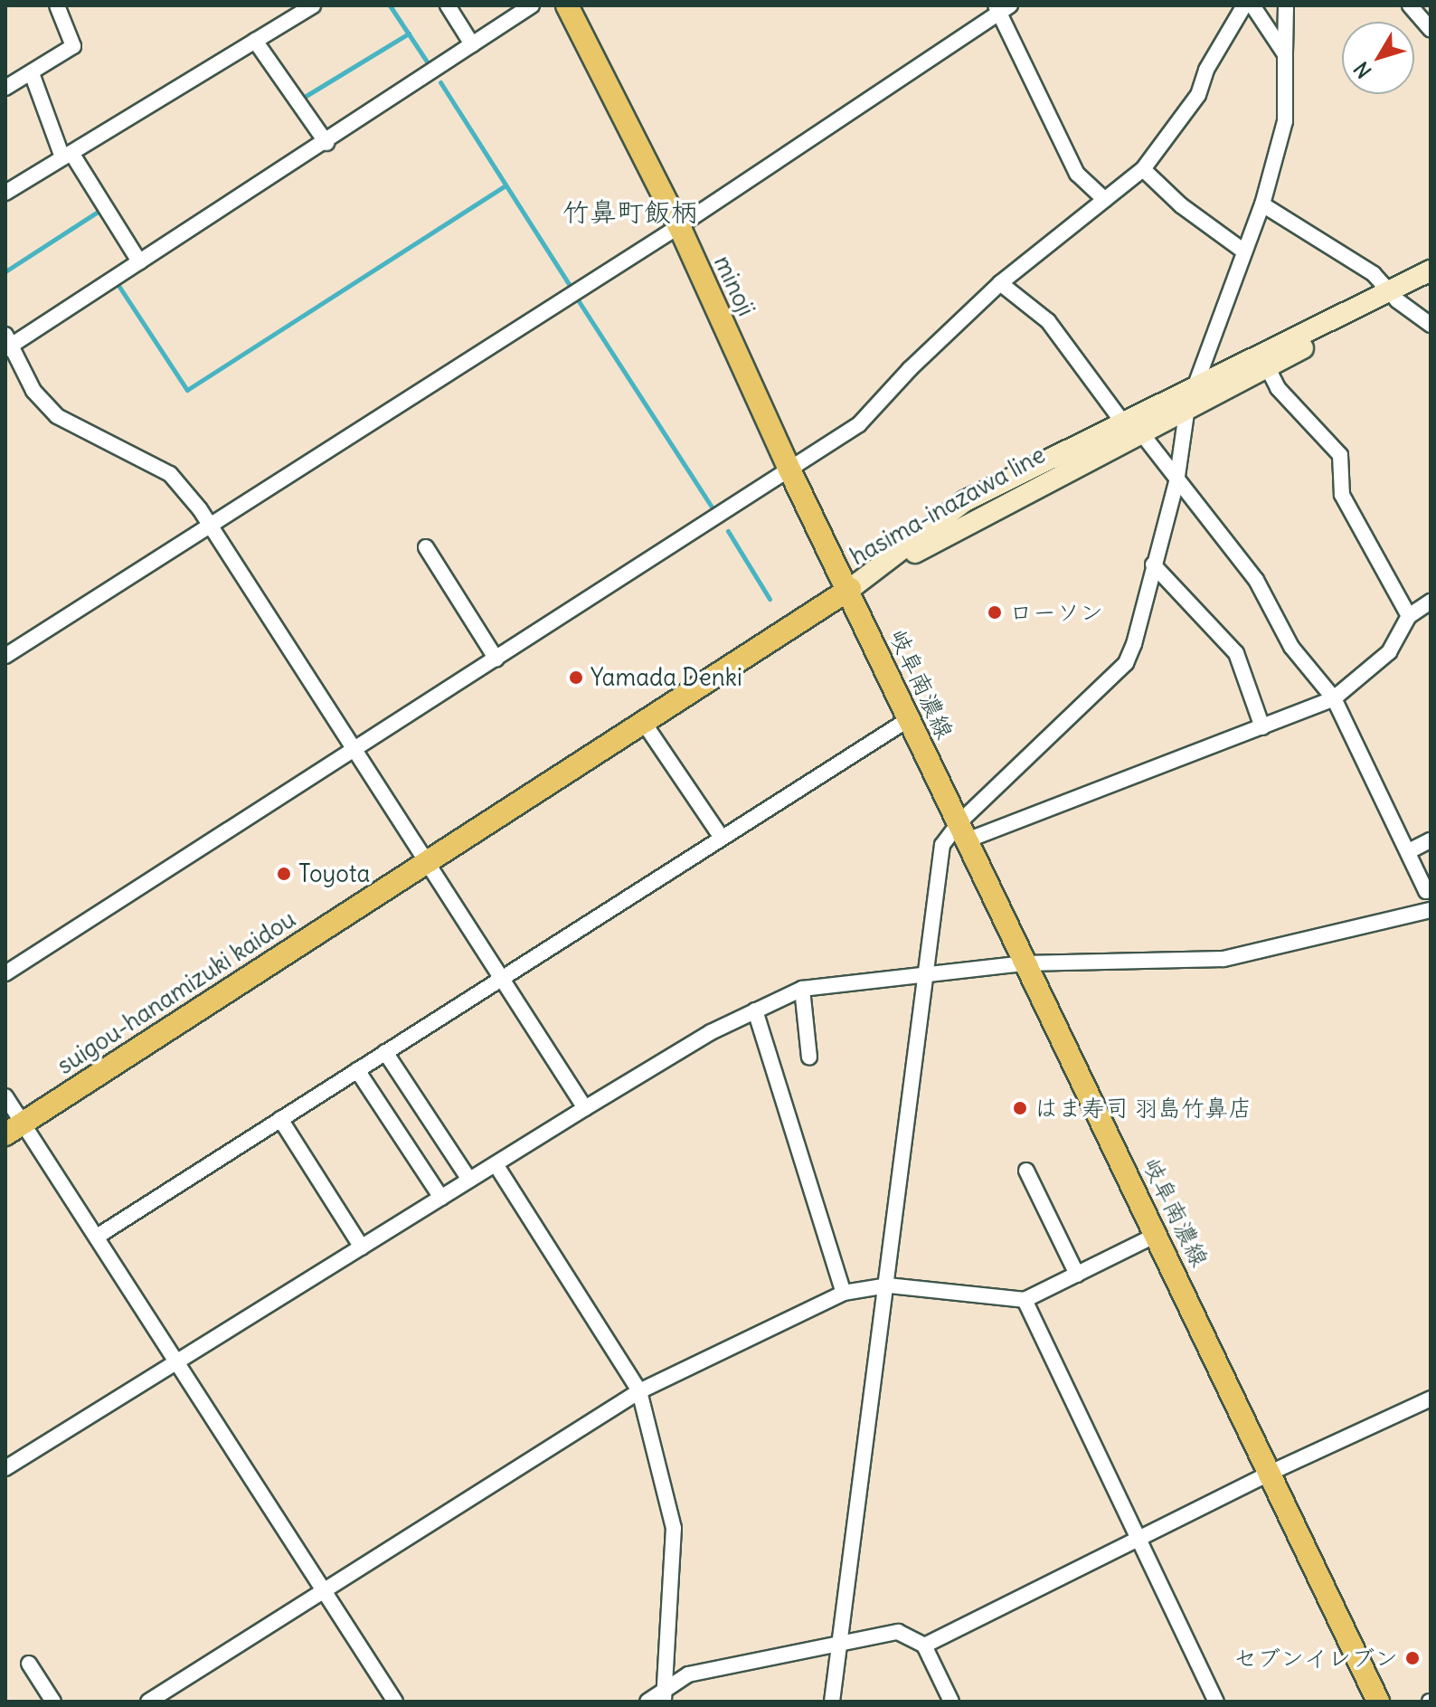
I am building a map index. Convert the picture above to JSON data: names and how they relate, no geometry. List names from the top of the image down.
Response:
{
  "streets": {
    "main road": [
      "minoji",
      "hasima-inazawa line",
      "岐阜南濃線",
      "suigou-hanamizuki kaidou"
    ]
  },
  "crossings": [
    ["minoji", "hasima-inazawa line"],
    ["minoji", "岐阜南濃線"],
    ["minoji", "suigou-hanamizuki kaidou"],
    ["hasima-inazawa line", "岐阜南濃線"],
    ["hasima-inazawa line", "suigou-hanamizuki kaidou"],
    ["岐阜南濃線", "suigou-hanamizuki kaidou"]
  ],
  "districts": ["竹鼻町飯柄"],
  "places": [
    "ローソン",
    "Yamada Denki",
    "Toyota",
    "はま寿司 羽島竹鼻店",
    "セブンイレブン"
  ],
  "north": "bottom left"
}
